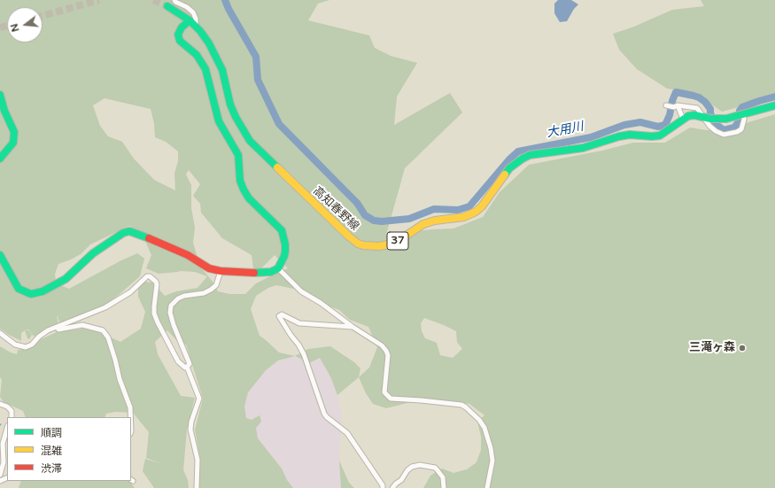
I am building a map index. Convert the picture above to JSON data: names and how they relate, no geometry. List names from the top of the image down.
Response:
{
  "streets": {
    "main road": ["高知春野線", "37"]
  },
  "water": ["大用川"],
  "places": ["三滝ヶ森"],
  "legend": ["順調", "混雑", "渋滞"],
  "north": "left"
}
